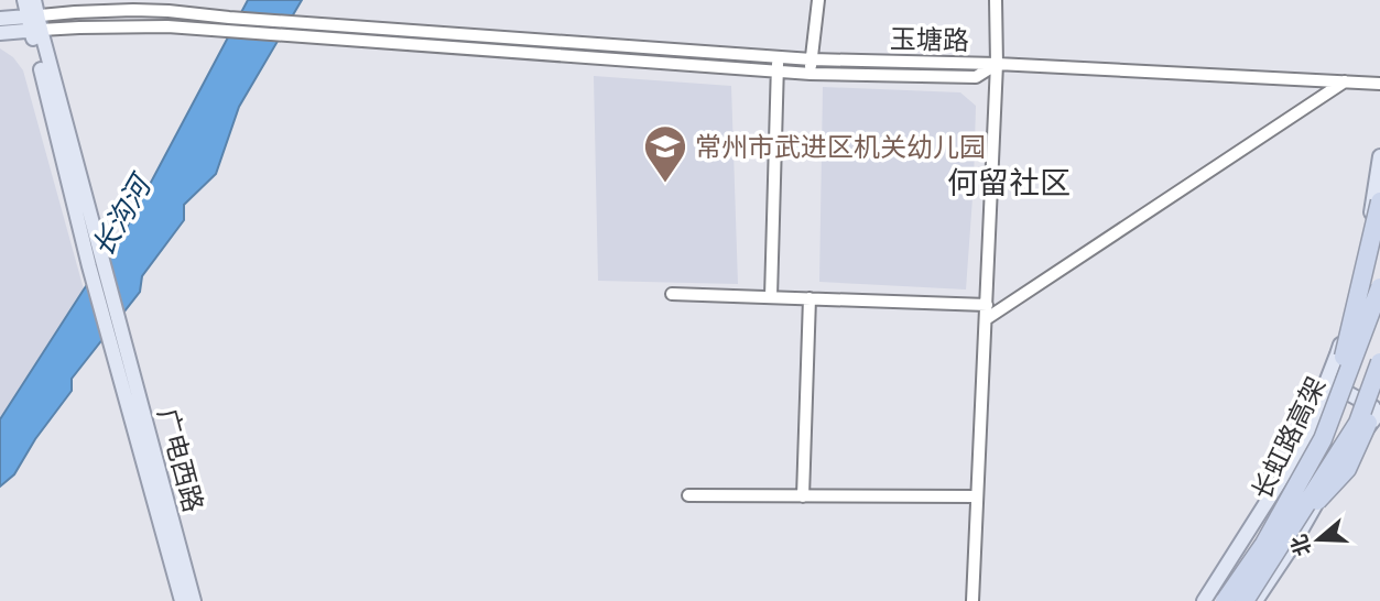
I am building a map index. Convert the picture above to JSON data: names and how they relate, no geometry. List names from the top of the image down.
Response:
{
  "streets": {
    "highway": ["长虹路高架"],
    "main road": ["玉塘路", "广电西路"]
  },
  "districts": ["何留社区"],
  "water": ["长沟河"],
  "places": {
    "school or university": ["常州市武进区机关幼儿园"]
  },
  "north": "left"
}
